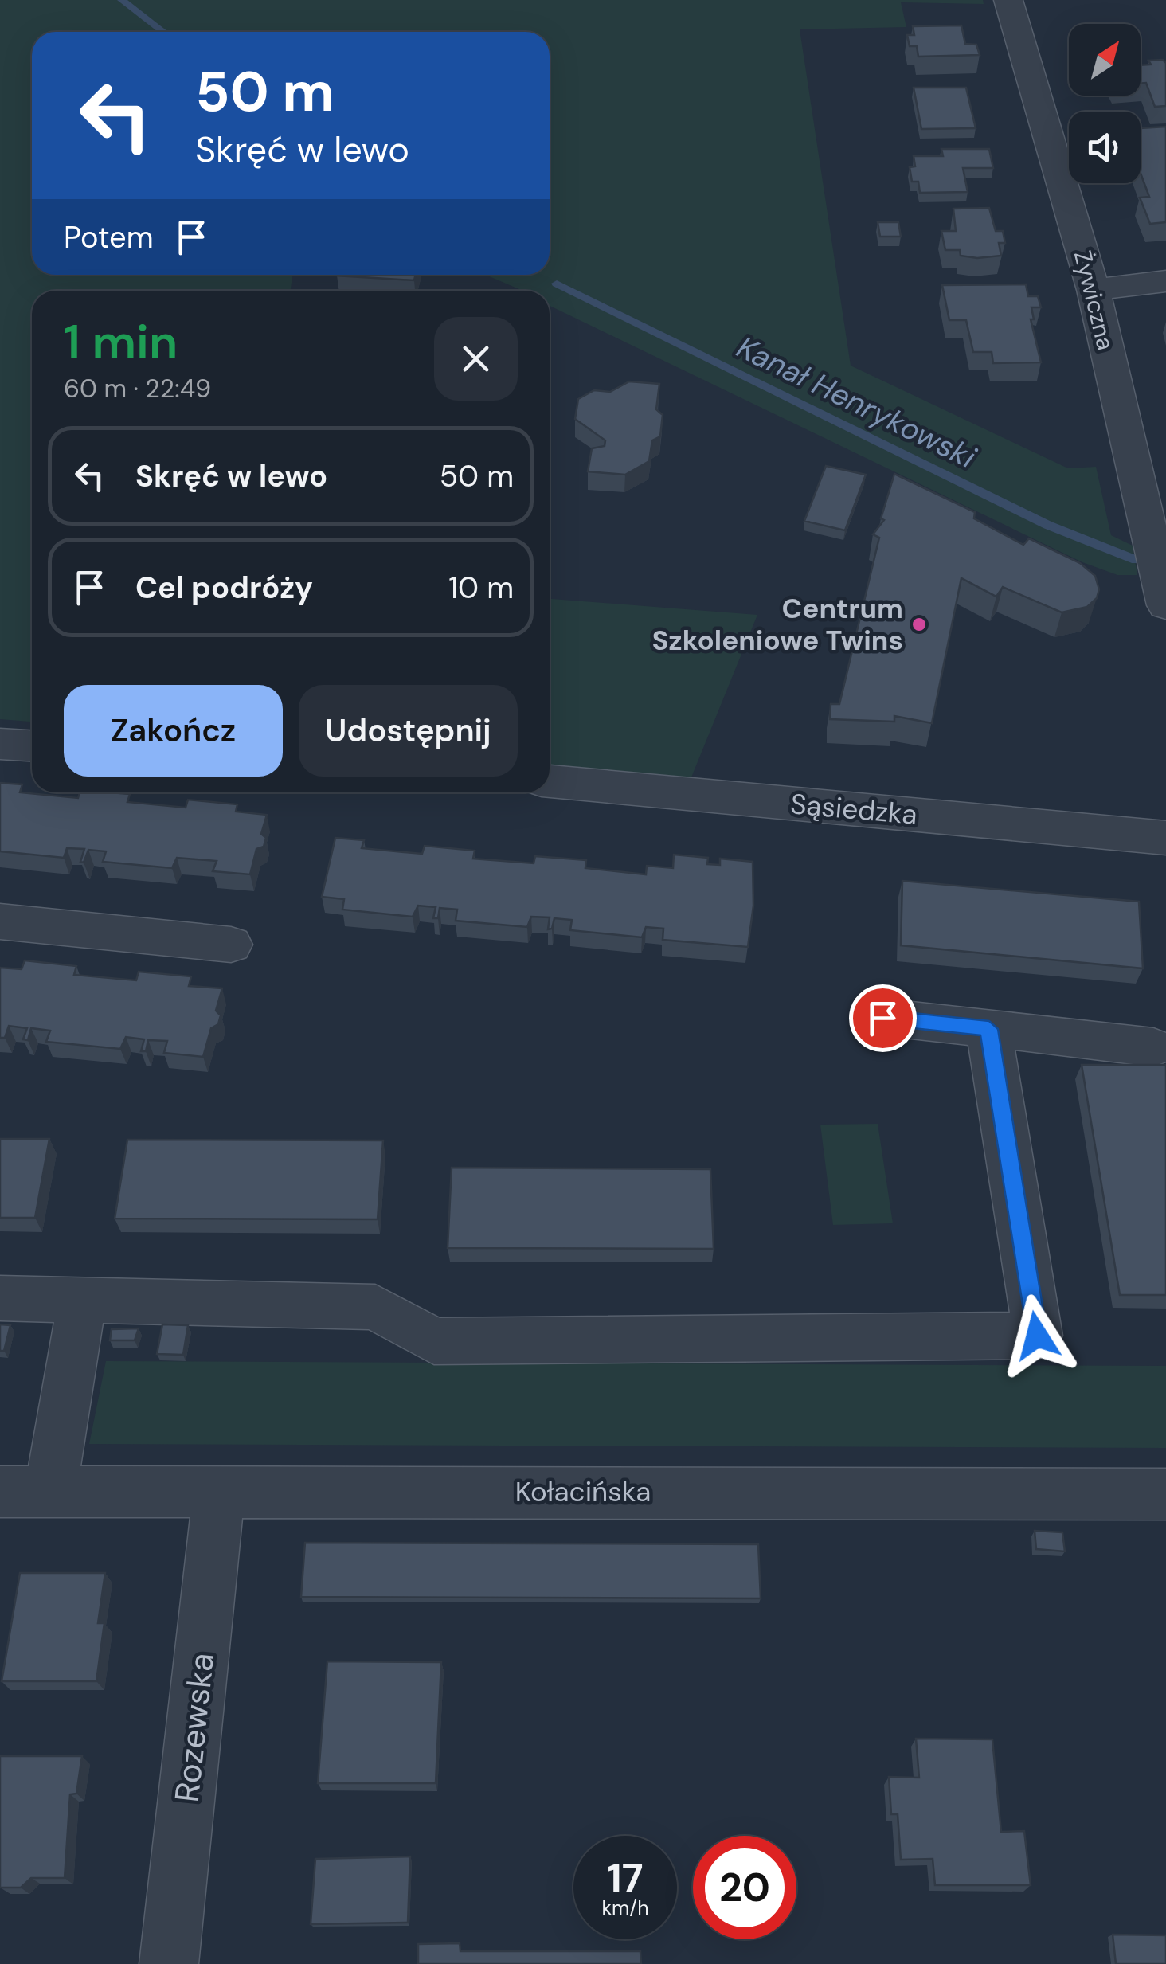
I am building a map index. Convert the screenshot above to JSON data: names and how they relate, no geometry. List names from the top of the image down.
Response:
{
  "streets": {
    "street": [
      "Żywiczna",
      "Sąsiedzka",
      "Kołacińska",
      "Rozewska"
    ]
  },
  "crossings": [
    ["Kołacińska", "Rozewska"]
  ],
  "water": ["Kanał Henrykowski"],
  "places": ["Centrum Szkoleniowe Twins"],
  "north": "top right",
  "page": {
    "turn": ["50 m", "Skręć w lewo"],
    "then": "Potem",
    "heading": ["1 min", "60 m · 22:49"],
    "list": [
      {
        "name": "Skręć w lewo",
        "value": "50 m"
      },
      {
        "name": "Cel podróży",
        "value": "10 m"
      }
    ],
    "buttons": ["Zakończ", "Udostępnij"],
    "speed": "17 km/h",
    "limit": "20"
  }
}
